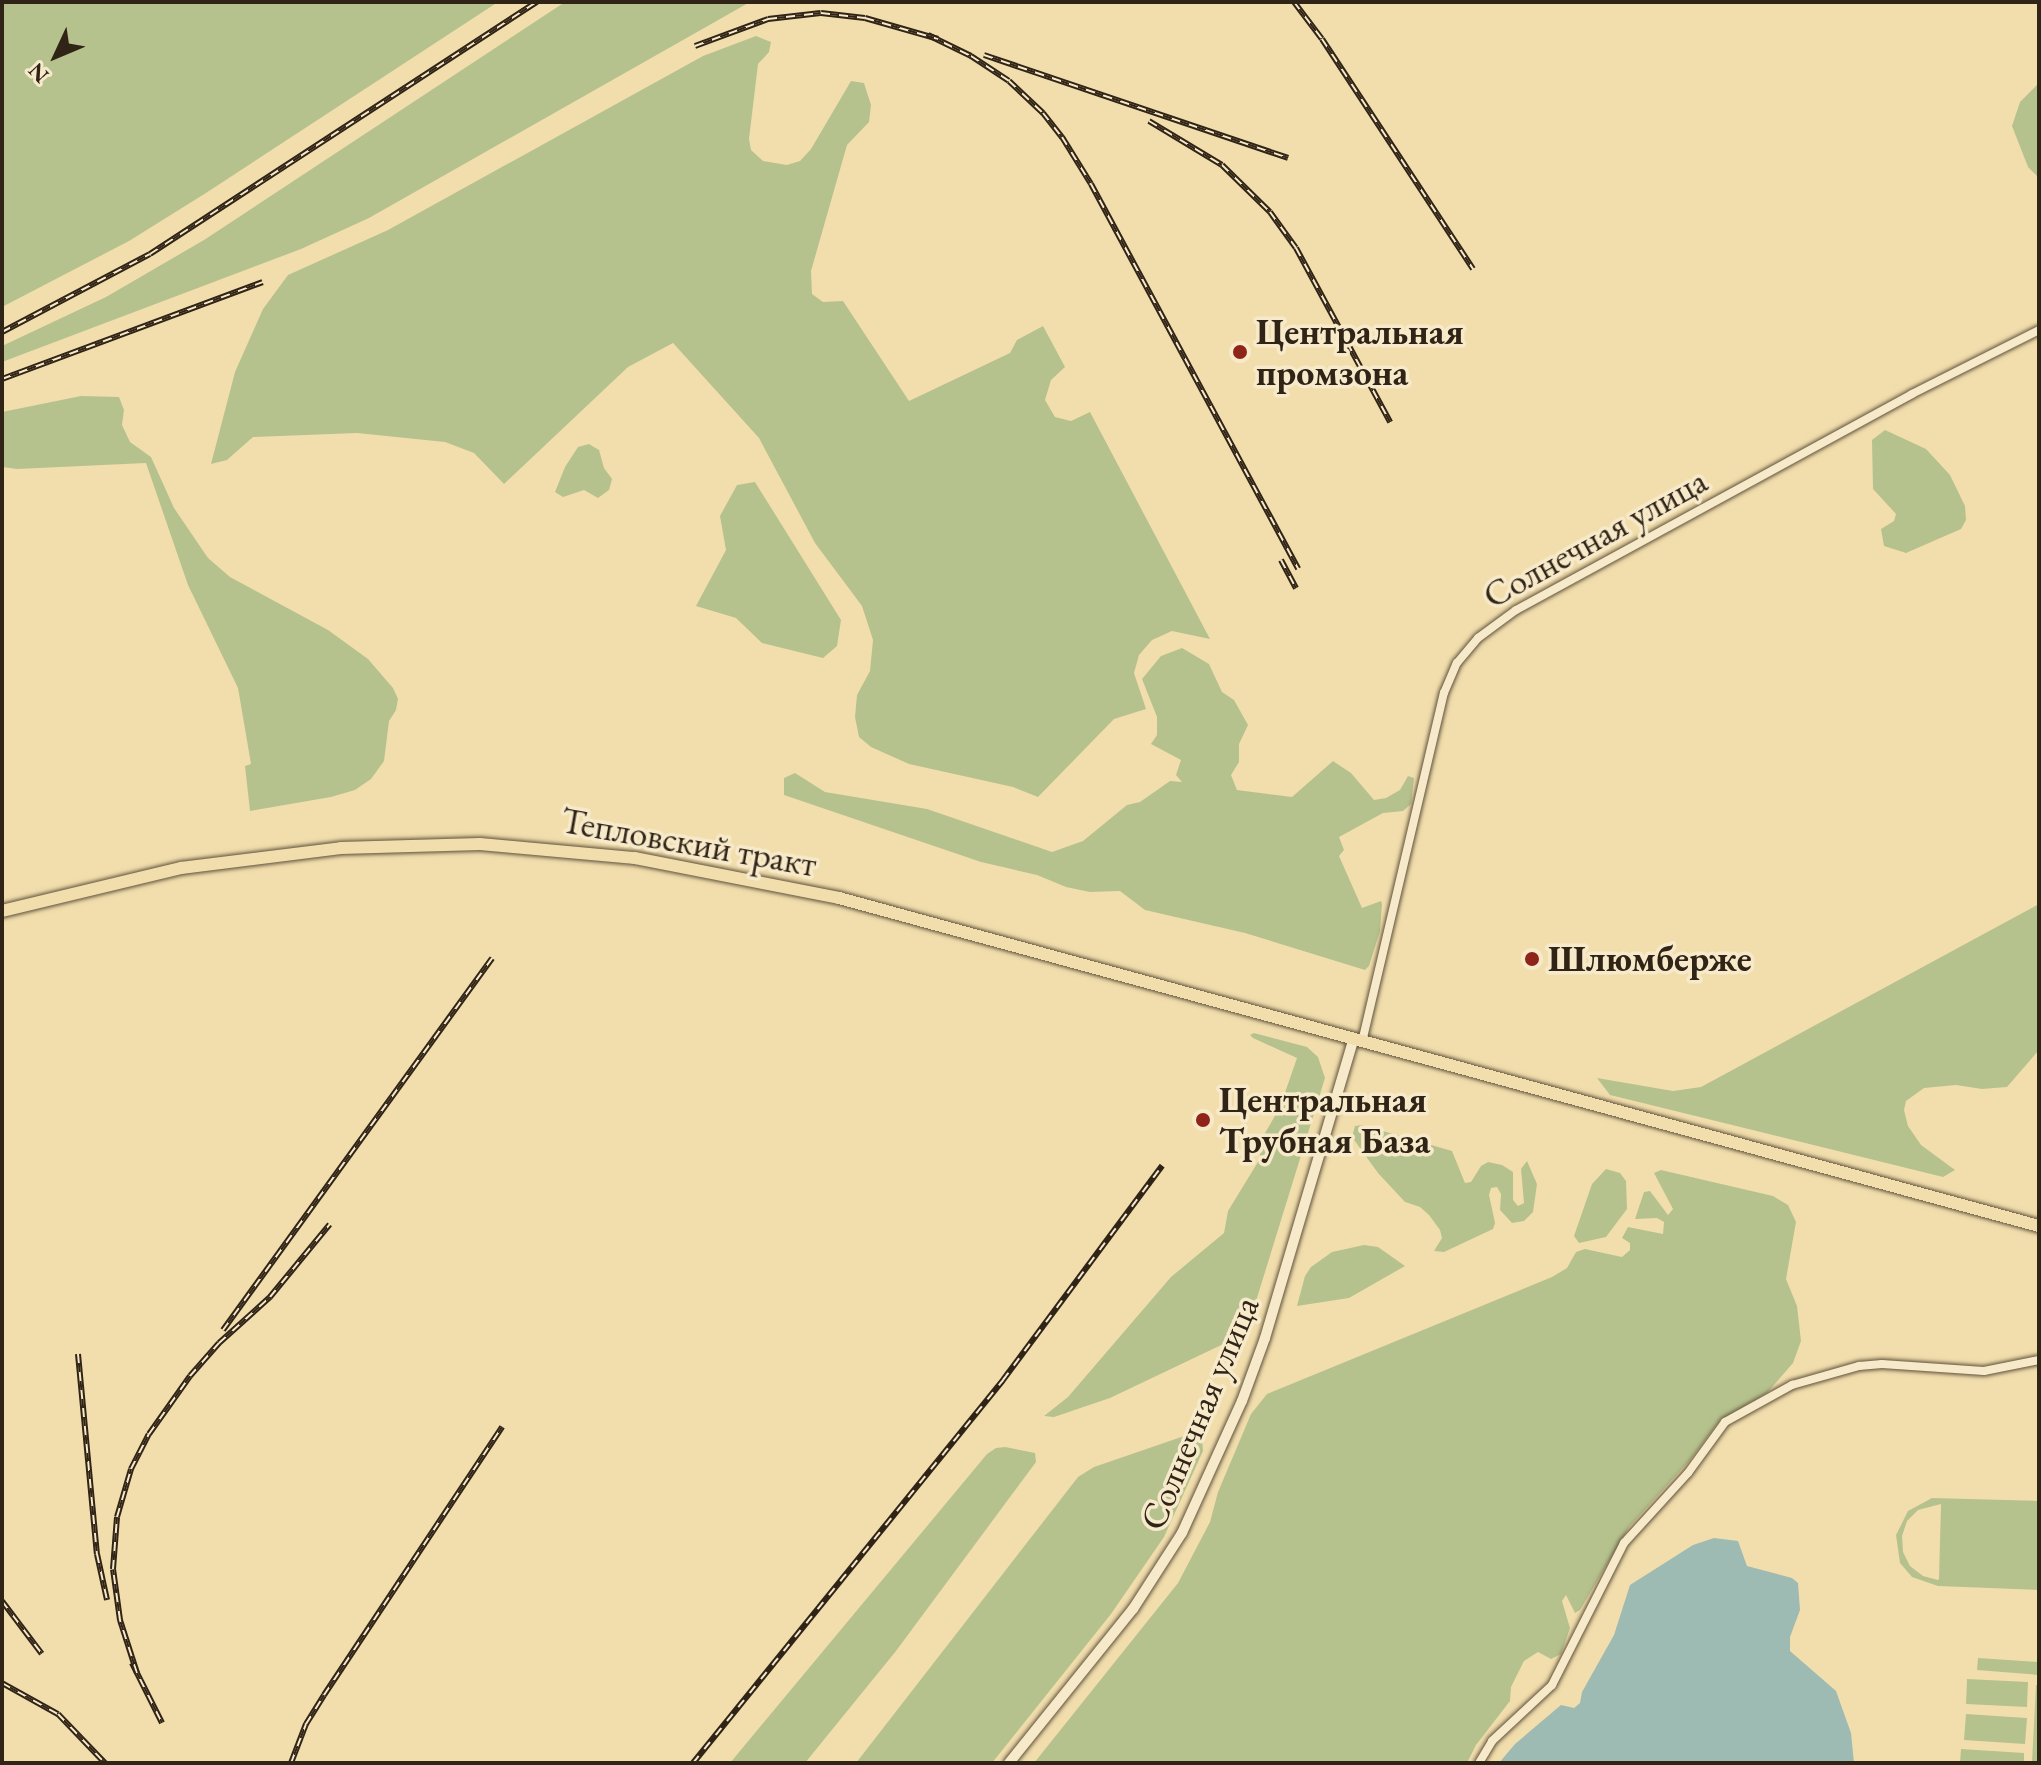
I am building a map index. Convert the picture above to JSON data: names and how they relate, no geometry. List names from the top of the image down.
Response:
{
  "streets": {
    "main road": ["Тепловский тракт"],
    "street": ["Солнечная улица"]
  },
  "crossings": [
    ["Солнечная улица", "Тепловский тракт"]
  ],
  "places": ["Центральная промзона", "Шлюмберже", "Центральная Трубная База"],
  "north": "bottom left"
}
